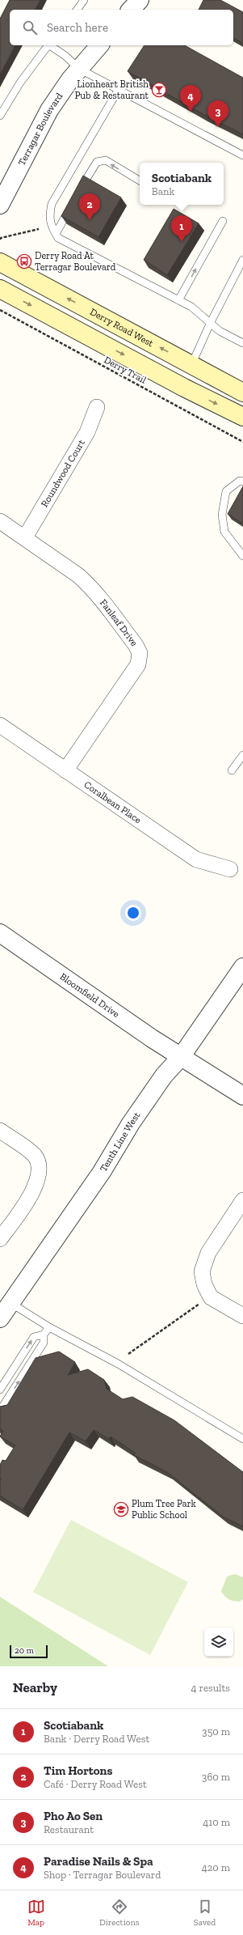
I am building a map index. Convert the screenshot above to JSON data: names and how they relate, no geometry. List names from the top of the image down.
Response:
{
  "streets": {
    "main road": ["Derry Road West"],
    "street": [
      "Terragar Boulevard",
      "Roundwood Court",
      "Fanleaf Drive",
      "Coralbean Place",
      "Bloomfield Drive",
      "Tenth Line West"
    ],
    "path": ["Derry Trail"]
  },
  "crossings": [
    ["Roundwood Court", "Fanleaf Drive"],
    ["Fanleaf Drive", "Coralbean Place"],
    ["Bloomfield Drive", "Tenth Line West"]
  ],
  "places": {
    "bar": ["Lionheart British Pub & Restaurant"],
    "bus stop": ["Derry Road At Terragar Boulevard"],
    "school or university": ["Plum Tree Park Public School"]
  },
  "scale_bar": "20 m",
  "page": {
    "search": "Search here",
    "pins": [
      "4",
      "3",
      "2",
      "1"
    ],
    "popup": ["Scotiabank", "Bank"],
    "scale": "20 m",
    "heading": ["Nearby", "4 results"],
    "list": [
      {
        "mark": "1",
        "name": "Scotiabank",
        "note": "Bank · Derry Road West",
        "value": "350 m"
      },
      {
        "mark": "2",
        "name": "Tim Hortons",
        "note": "Café · Derry Road West",
        "value": "360 m"
      },
      {
        "mark": "3",
        "name": "Pho Ao Sen",
        "note": "Restaurant",
        "value": "410 m"
      },
      {
        "mark": "4",
        "name": "Paradise Nails & Spa",
        "note": "Shop · Terragar Boulevard",
        "value": "420 m"
      }
    ],
    "nav": ["Map", "Directions", "Saved"]
  }
}
